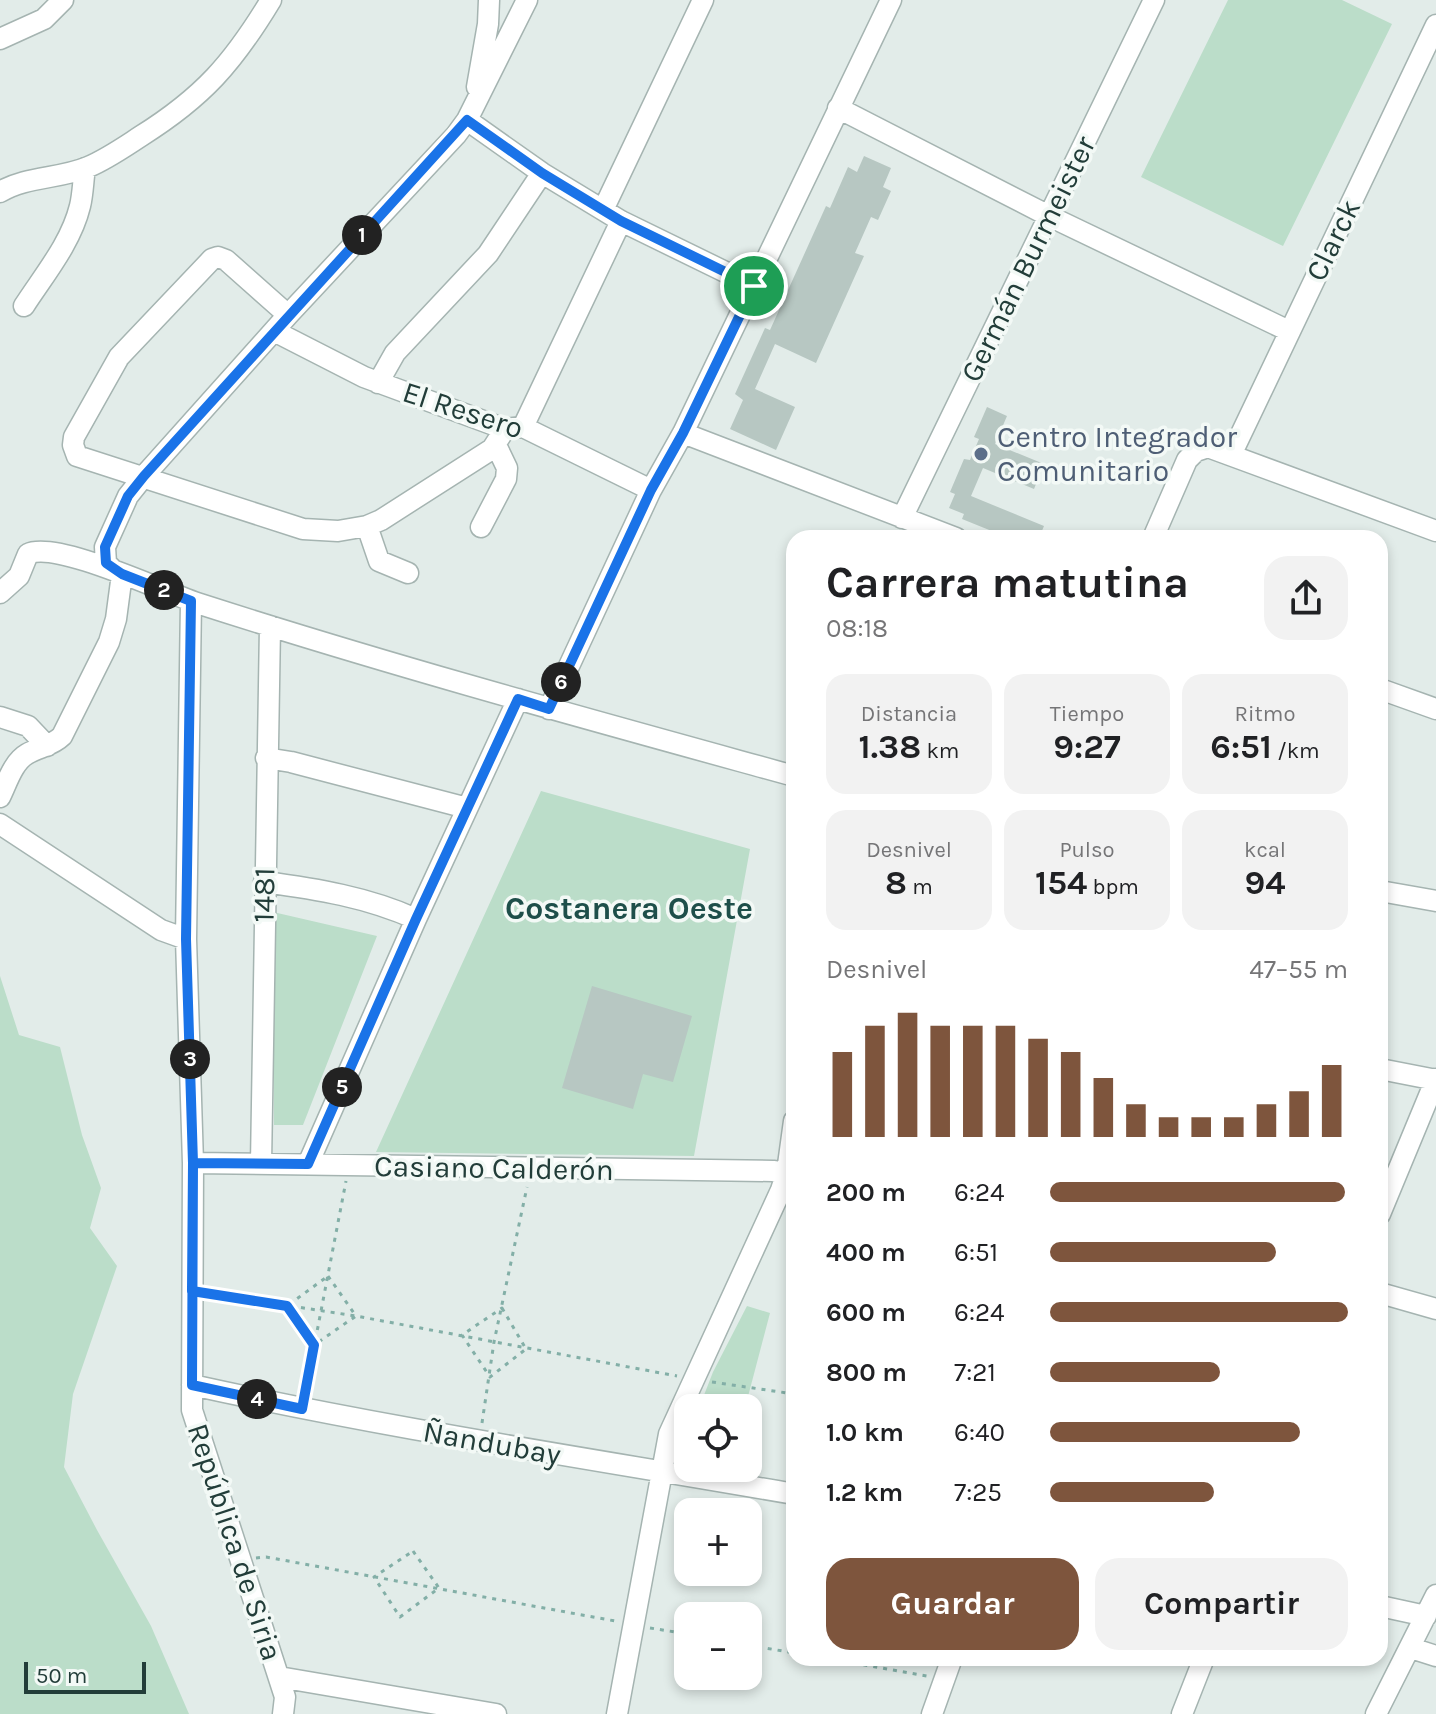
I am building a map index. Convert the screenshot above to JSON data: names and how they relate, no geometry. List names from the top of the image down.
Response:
{
  "streets": {
    "street": [
      "Clarck",
      "Germán Burmeister",
      "El Resero",
      "1481",
      "Casiano Calderón",
      "Ñandubay",
      "República de Siria"
    ]
  },
  "crossings": [
    ["1481", "Casiano Calderón"],
    ["Casiano Calderón", "República de Siria"],
    ["Ñandubay", "República de Siria"]
  ],
  "districts": ["Costanera Oeste"],
  "places": ["Centro Integrador Comunitario"],
  "scale_bar": "50 m",
  "page": {
    "pins": [
      "1",
      "2",
      "6",
      "3",
      "5",
      "4"
    ],
    "heading": ["Carrera matutina", "08:18"],
    "stats": [
      ["Distancia", "1.38 km"],
      ["Tiempo", "9:27"],
      ["Ritmo", "6:51 /km"],
      ["Desnivel", "8 m"],
      ["Pulso", "154 bpm"],
      ["kcal", "94"]
    ],
    "chart": ["Desnivel", "47–55 m"],
    "list": [
      {
        "name": "200 m",
        "note": "6:24"
      },
      {
        "name": "400 m",
        "note": "6:51"
      },
      {
        "name": "600 m",
        "note": "6:24"
      },
      {
        "name": "800 m",
        "note": "7:21"
      },
      {
        "name": "1.0 km",
        "note": "6:40"
      },
      {
        "name": "1.2 km",
        "note": "7:25"
      }
    ],
    "map_buttons": ["+", "−"],
    "buttons": ["Guardar", "Compartir"],
    "scale": "50 m"
  }
}
